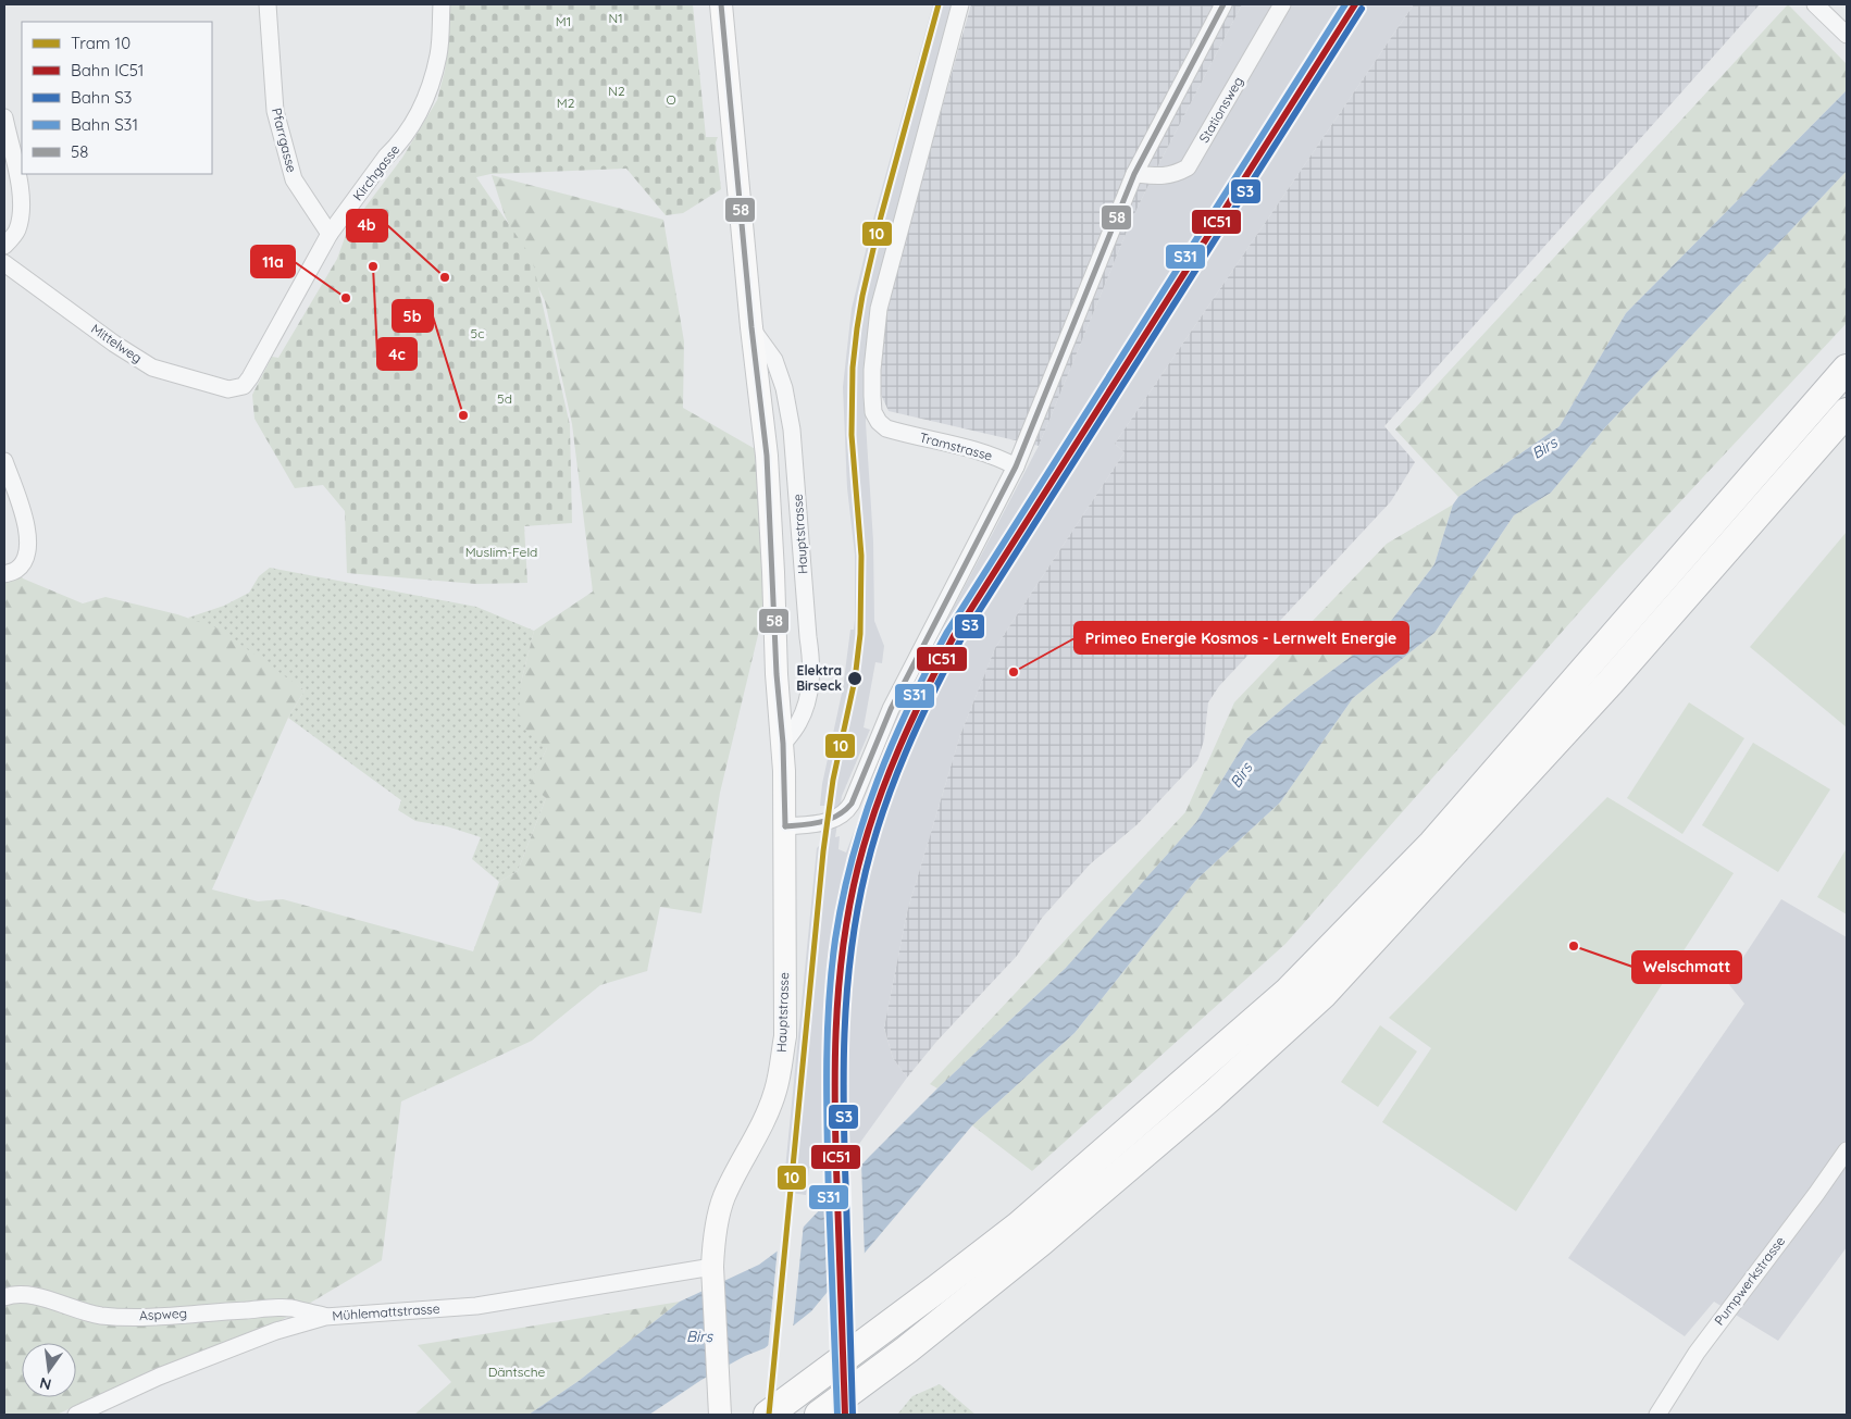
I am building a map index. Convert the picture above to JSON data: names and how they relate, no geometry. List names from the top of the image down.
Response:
{
  "streets": {
    "main road": ["Hauptstrasse"],
    "street": [
      "Stationsweg",
      "Pfarrgasse",
      "Kirchgasse",
      "Mittelweg",
      "Tramstrasse",
      "Pumpwerkstrasse",
      "Mühlemattstrasse",
      "Aspweg"
    ]
  },
  "crossings": [
    ["Pfarrgasse", "Kirchgasse"],
    ["Kirchgasse", "Mittelweg"],
    ["Hauptstrasse", "Mühlemattstrasse"],
    ["Mühlemattstrasse", "Aspweg"]
  ],
  "water": ["Birs"],
  "parks": [
    "N1",
    "M1",
    "N2",
    "O",
    "M2",
    "5c",
    "5d",
    "Muslim-Feld",
    "Däntsche"
  ],
  "places": [
    "4c",
    "4b",
    "11a",
    "5b",
    "Primeo Energie Kosmos - Lernwelt Energie",
    "Elektra Birseck",
    "Welschmatt"
  ],
  "lines": [
    "tram line 10",
    "rail line IC51",
    "rail line S31",
    "transit line 58",
    "rail line S3"
  ],
  "legend": [
    "Tram 10",
    "Bahn IC51",
    "Bahn S3",
    "Bahn S31",
    "58"
  ],
  "north": "bottom"
}
